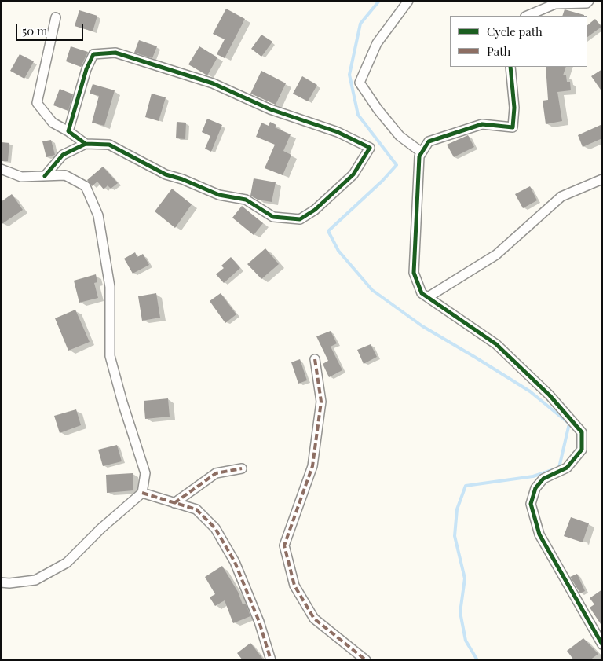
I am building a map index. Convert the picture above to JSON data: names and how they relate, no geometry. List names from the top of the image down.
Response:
{
  "legend": ["Cycle path", "Path"],
  "scale_bar": "50 m"
}
